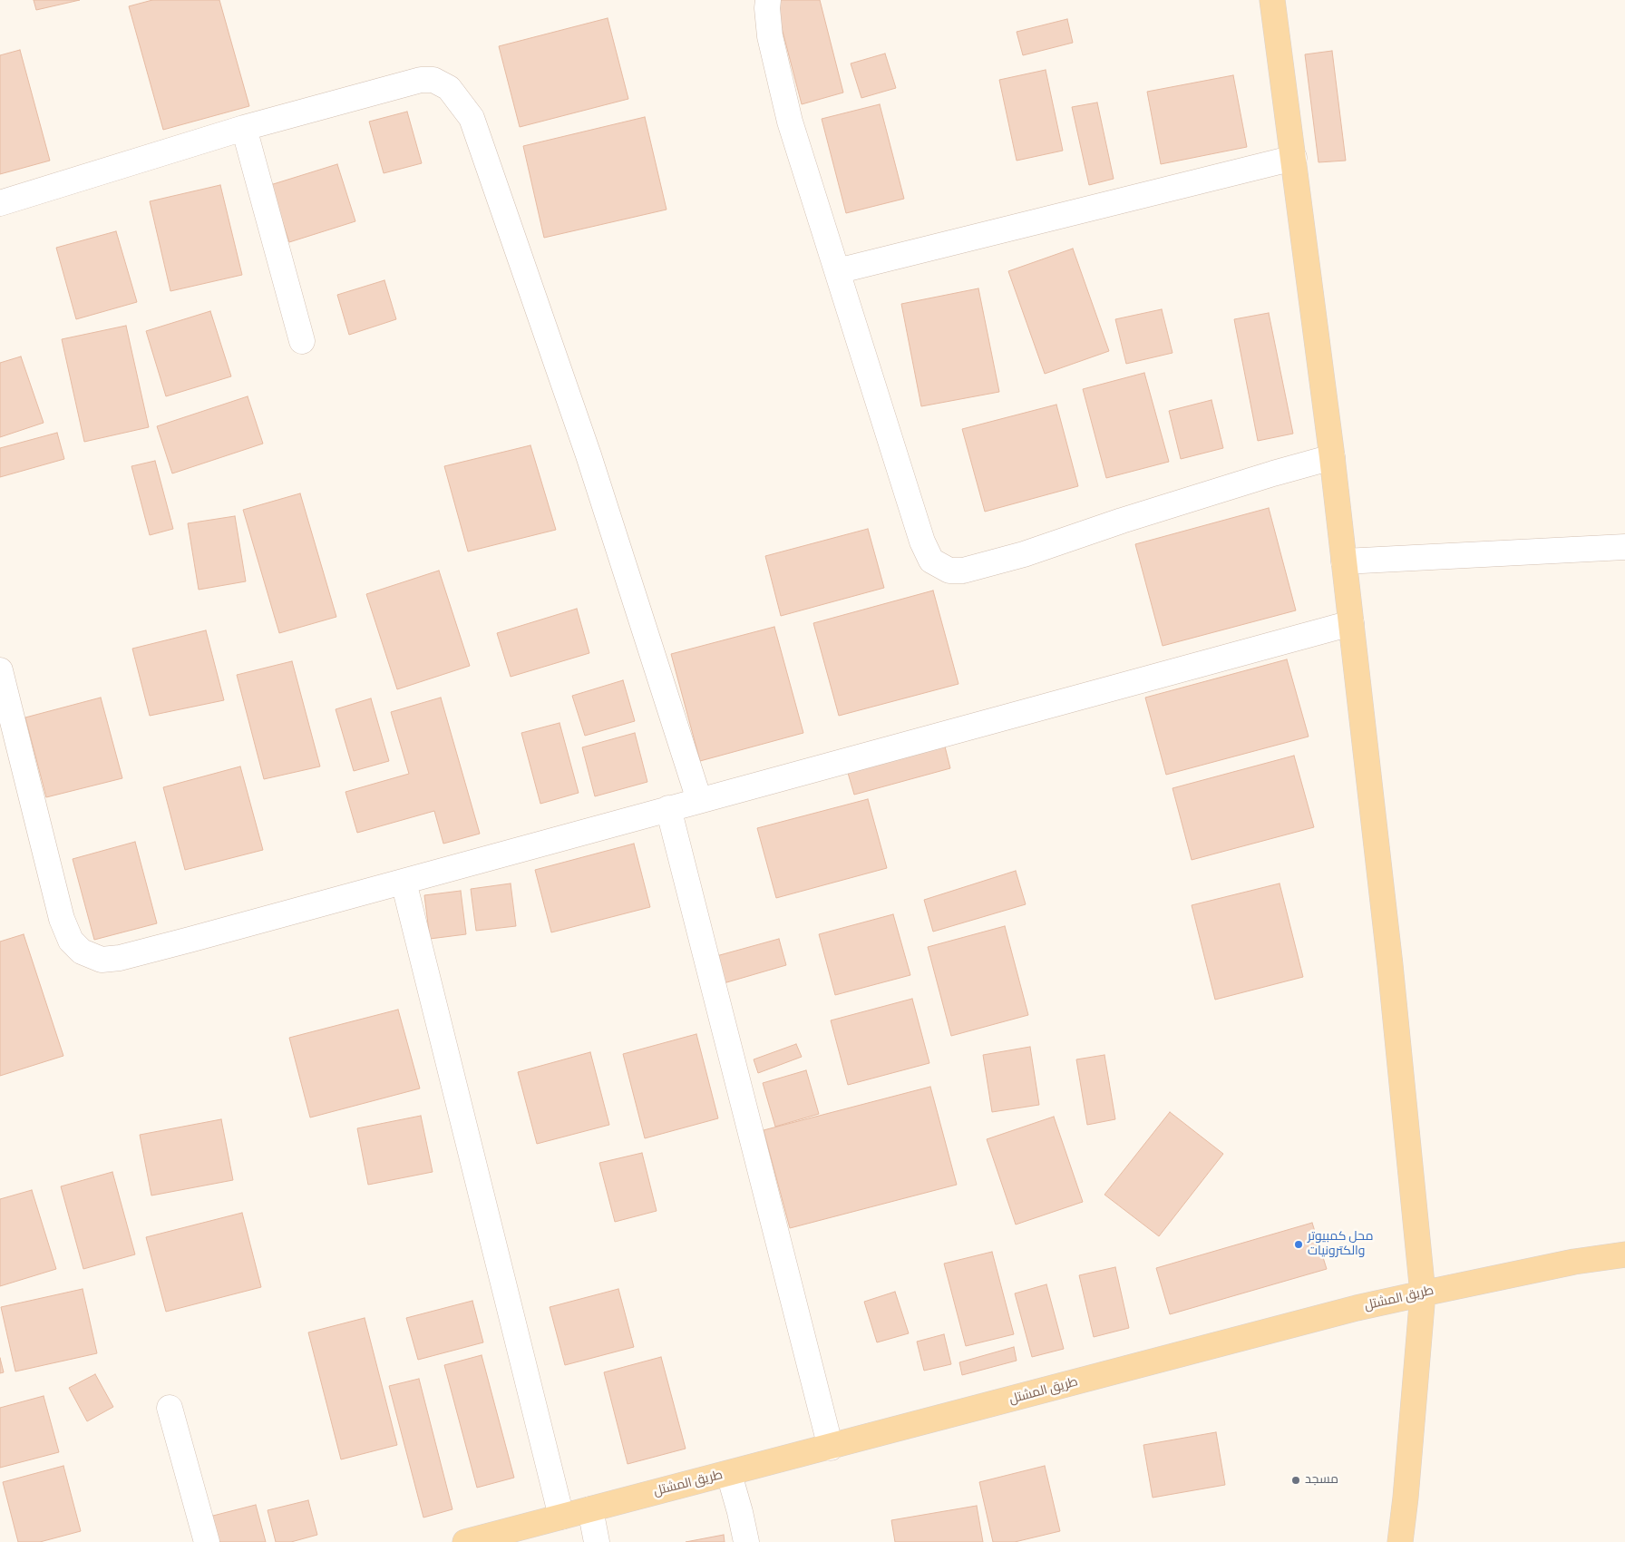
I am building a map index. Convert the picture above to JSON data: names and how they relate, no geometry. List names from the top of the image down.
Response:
{
  "streets": {
    "main road": ["طريق المشتل"]
  },
  "places": ["محل كمبيوتر والكترونيات", "مسجد"]
}
